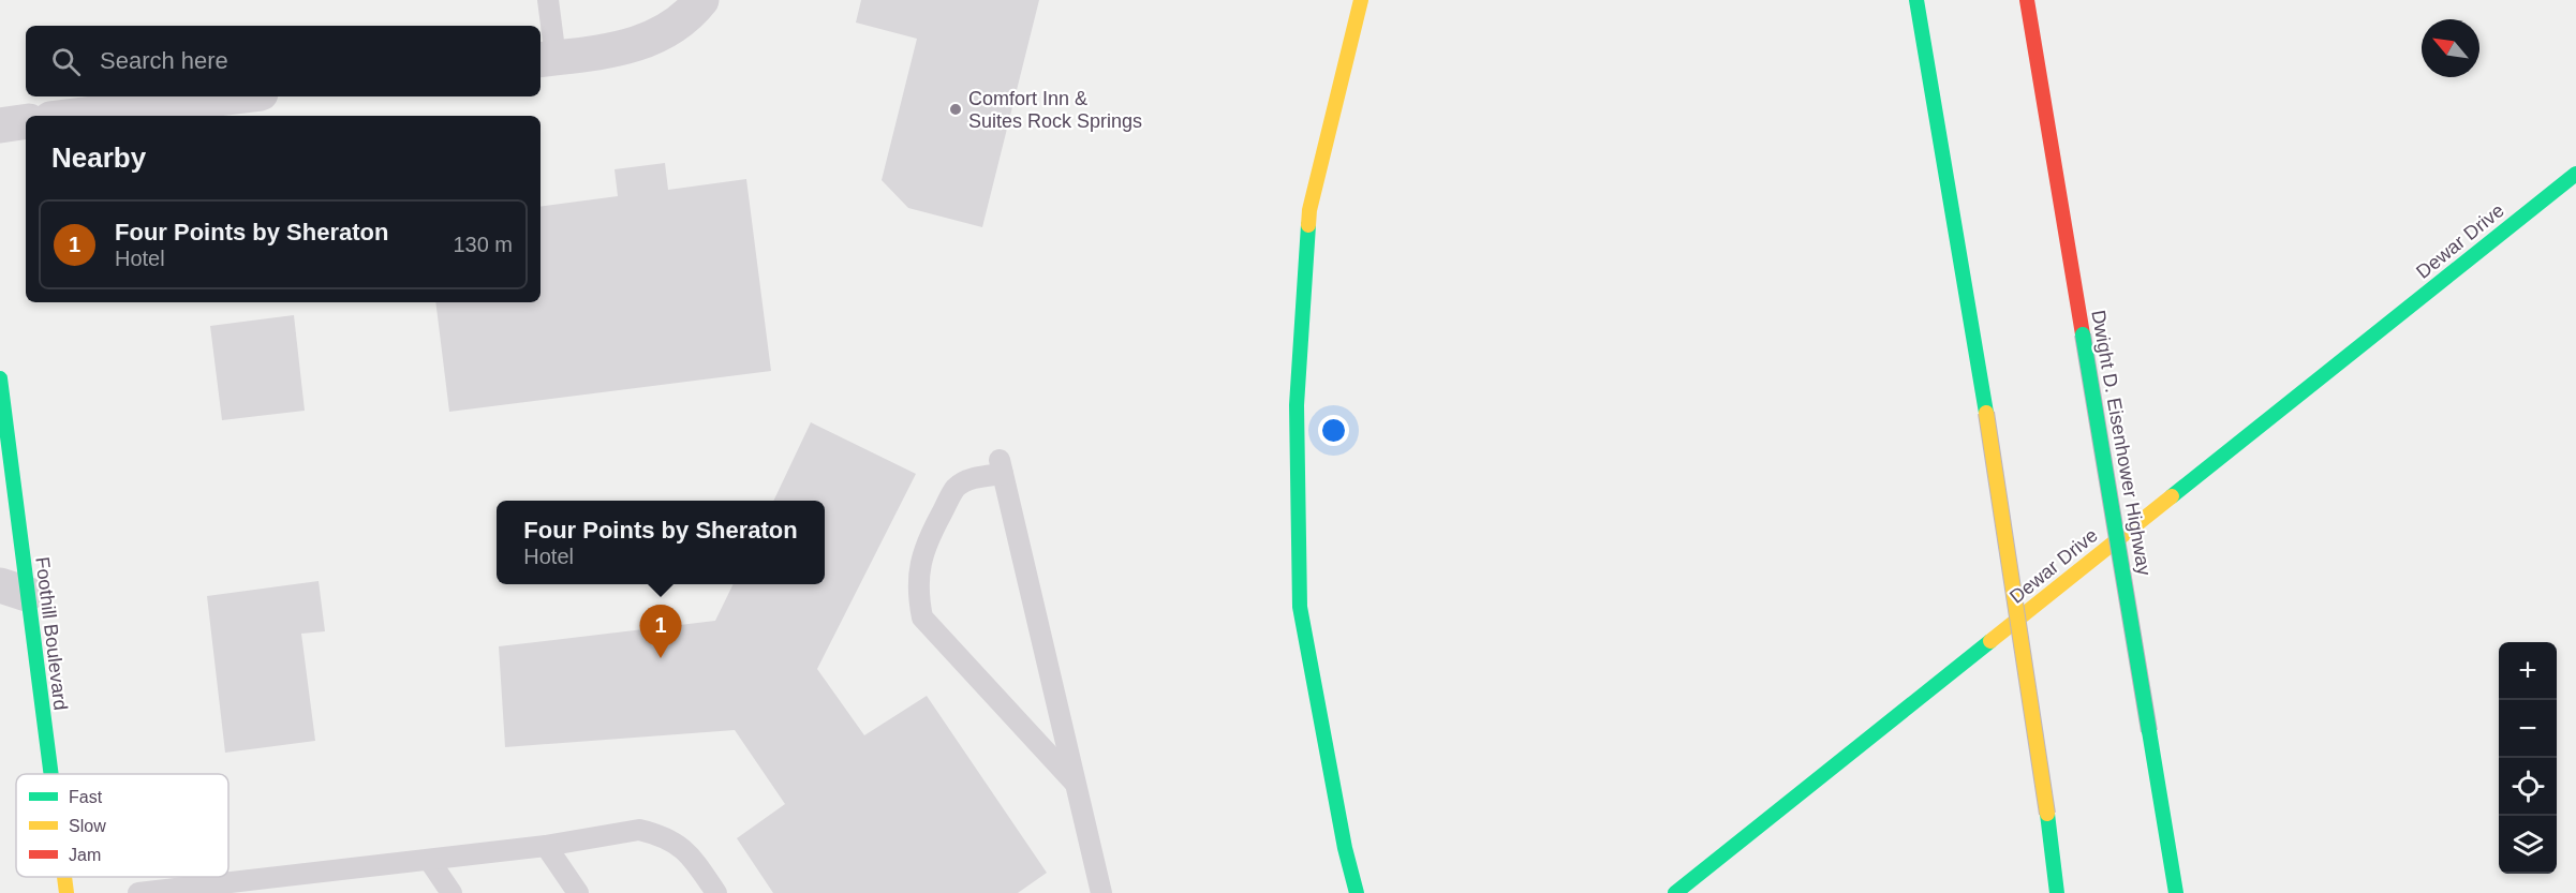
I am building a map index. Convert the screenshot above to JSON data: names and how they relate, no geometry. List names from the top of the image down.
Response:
{
  "streets": {
    "main road": ["Dewar Drive", "Dwight D. Eisenhower Highway", "Foothill Boulevard"]
  },
  "places": ["Comfort Inn & Suites Rock Springs"],
  "legend": ["Fast", "Slow", "Jam"],
  "north": "top left",
  "page": {
    "search": "Search here",
    "heading": "Nearby",
    "list": [
      {
        "mark": "1",
        "name": "Four Points by Sheraton",
        "note": "Hotel",
        "value": "130 m"
      }
    ],
    "popup": ["Four Points by Sheraton", "Hotel"],
    "pins": "1",
    "map_buttons": ["+", "−"]
  }
}
